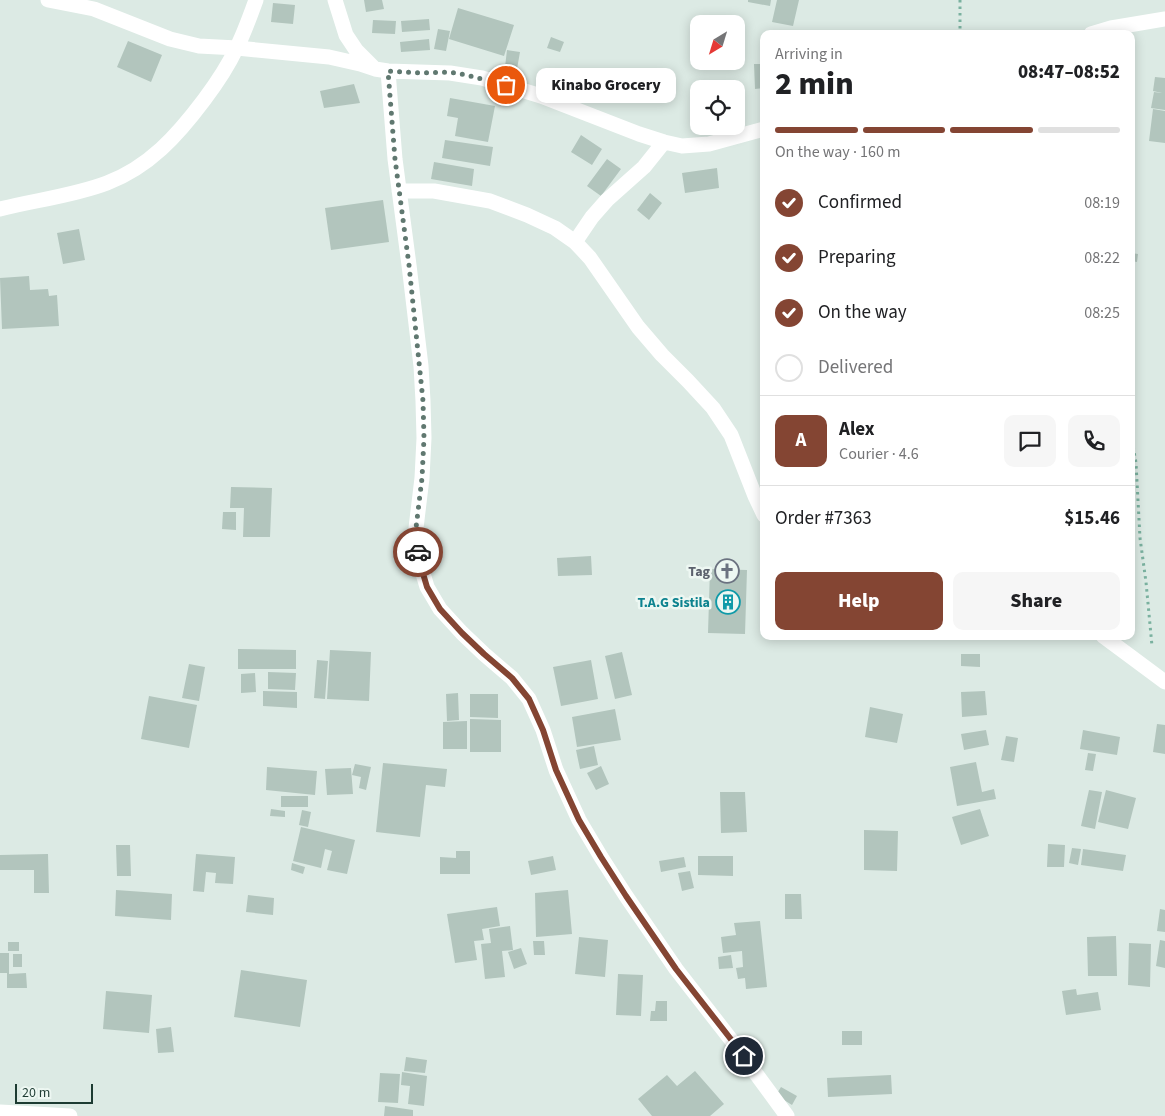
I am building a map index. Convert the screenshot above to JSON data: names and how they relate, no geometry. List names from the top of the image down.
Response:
{
  "places": {
    "other": ["Kinabo Grocery"],
    "church": ["Tag"],
    "building": ["T.A.G Sistila"]
  },
  "scale_bar": "20 m",
  "north": "bottom left",
  "page": {
    "heading": ["2 min", "Arriving in", "08:47–08:52"],
    "panel": [
      "Alex",
      "Courier · 4.6",
      "Order #7363",
      "$15.46"
    ],
    "bubble": "Kinabo Grocery",
    "bar": "On the way · 160 m",
    "list": [
      ["Confirmed", "08:19"],
      ["Preparing", "08:22"],
      ["On the way", "08:25"],
      "Delivered"
    ],
    "round": "A",
    "buttons": ["Help", "Share"],
    "scale": "20 m"
  }
}
